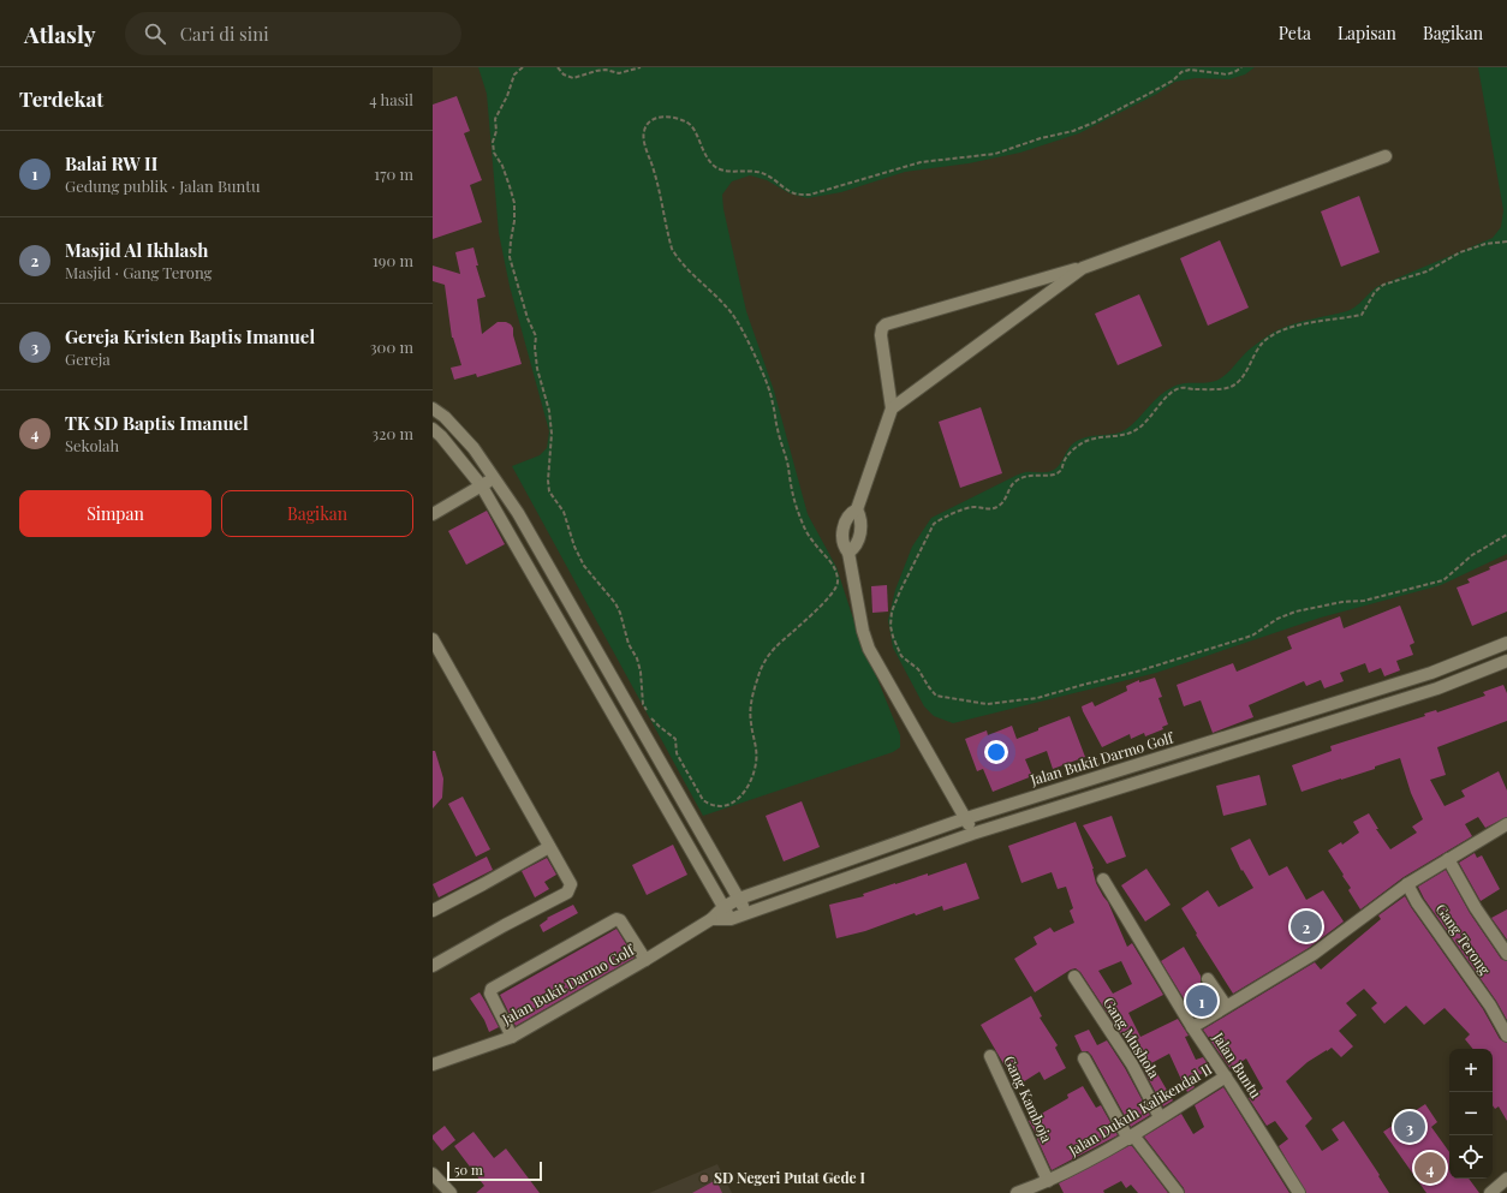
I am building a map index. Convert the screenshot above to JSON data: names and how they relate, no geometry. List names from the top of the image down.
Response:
{
  "streets": {
    "street": [
      "Jalan Bukit Darmo Golf",
      "Gang Terong",
      "Gang Mushola",
      "Jalan Buntu",
      "Gang Kamboja",
      "Jalan Dukuh Kalikendal II"
    ]
  },
  "crossings": [
    ["Gang Mushola", "Jalan Dukuh Kalikendal II"],
    ["Jalan Buntu", "Jalan Dukuh Kalikendal II"],
    ["Gang Kamboja", "Jalan Dukuh Kalikendal II"]
  ],
  "places": ["SD Negeri Putat Gede I"],
  "scale_bar": "50 m",
  "page": {
    "header": "Atlasly",
    "search": "Cari di sini",
    "nav": ["Peta", "Lapisan", "Bagikan"],
    "heading": ["Terdekat", "4 hasil"],
    "list": [
      {
        "mark": "1",
        "name": "Balai RW II",
        "note": "Gedung publik · Jalan Buntu",
        "value": "170 m"
      },
      {
        "mark": "2",
        "name": "Masjid Al Ikhlash",
        "note": "Masjid · Gang Terong",
        "value": "190 m"
      },
      {
        "mark": "3",
        "name": "Gereja Kristen Baptis Imanuel",
        "note": "Gereja",
        "value": "300 m"
      },
      {
        "mark": "4",
        "name": "TK SD Baptis Imanuel",
        "note": "Sekolah",
        "value": "320 m"
      }
    ],
    "buttons": ["Simpan", "Bagikan"],
    "pins": [
      "2",
      "1",
      "3",
      "4"
    ],
    "map_buttons": ["+", "−"],
    "scale": "50 m"
  }
}
